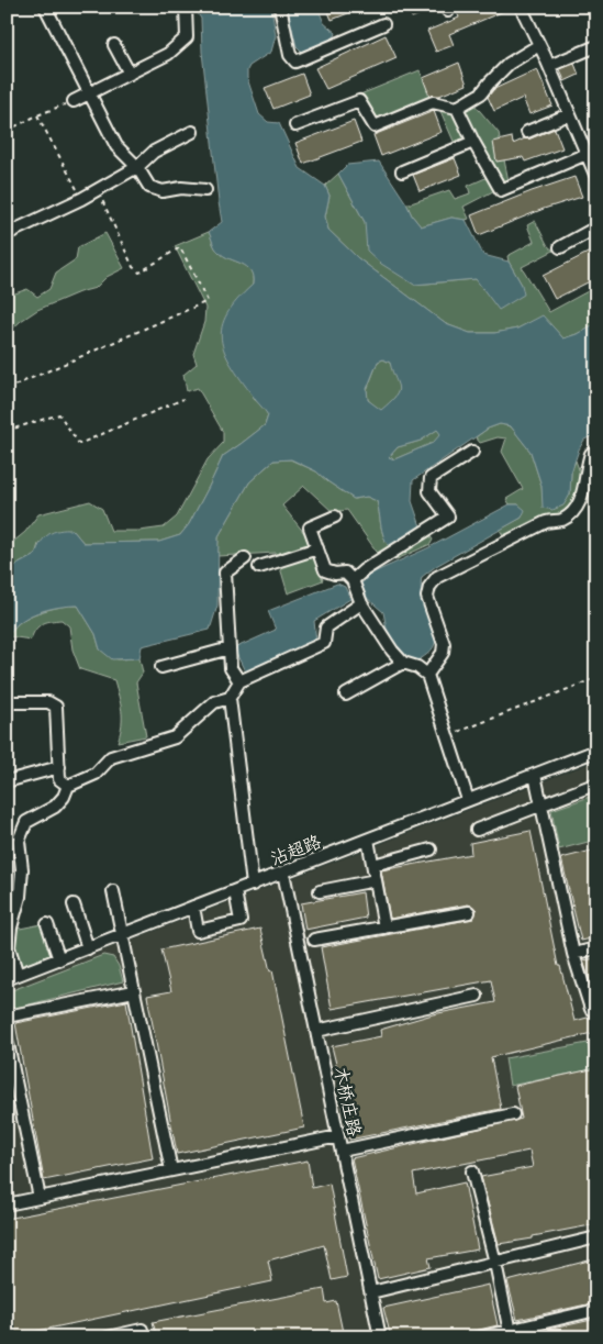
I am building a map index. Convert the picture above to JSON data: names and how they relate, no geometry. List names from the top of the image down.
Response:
{
  "streets": {
    "street": ["沾超路", "木桥庄路"]
  },
  "crossings": [
    ["沾超路", "木桥庄路"]
  ]
}
